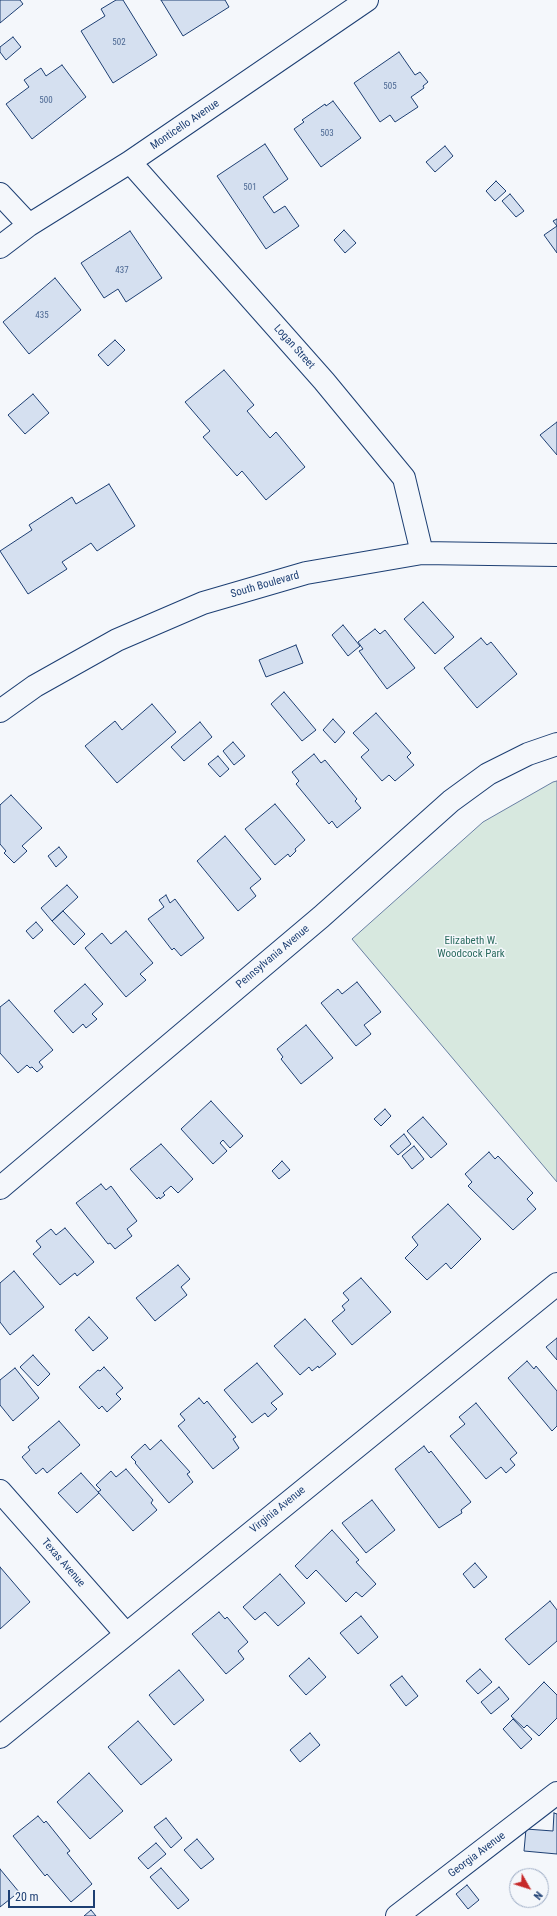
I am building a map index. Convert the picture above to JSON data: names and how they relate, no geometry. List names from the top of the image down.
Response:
{
  "streets": {
    "street": [
      "Monticello Avenue",
      "Logan Street",
      "South Boulevard",
      "Pennsylvania Avenue",
      "Virginia Avenue",
      "Texas Avenue",
      "Georgia Avenue"
    ]
  },
  "crossings": [
    ["Monticello Avenue", "Logan Street"],
    ["Logan Street", "South Boulevard"],
    ["Virginia Avenue", "Texas Avenue"]
  ],
  "parks": ["Elizabeth W. Woodcock Park"],
  "house_numbers": [
    "502",
    "505",
    "500",
    "503",
    "501",
    "437",
    "435"
  ],
  "scale_bar": "20 m",
  "north": "bottom right"
}
